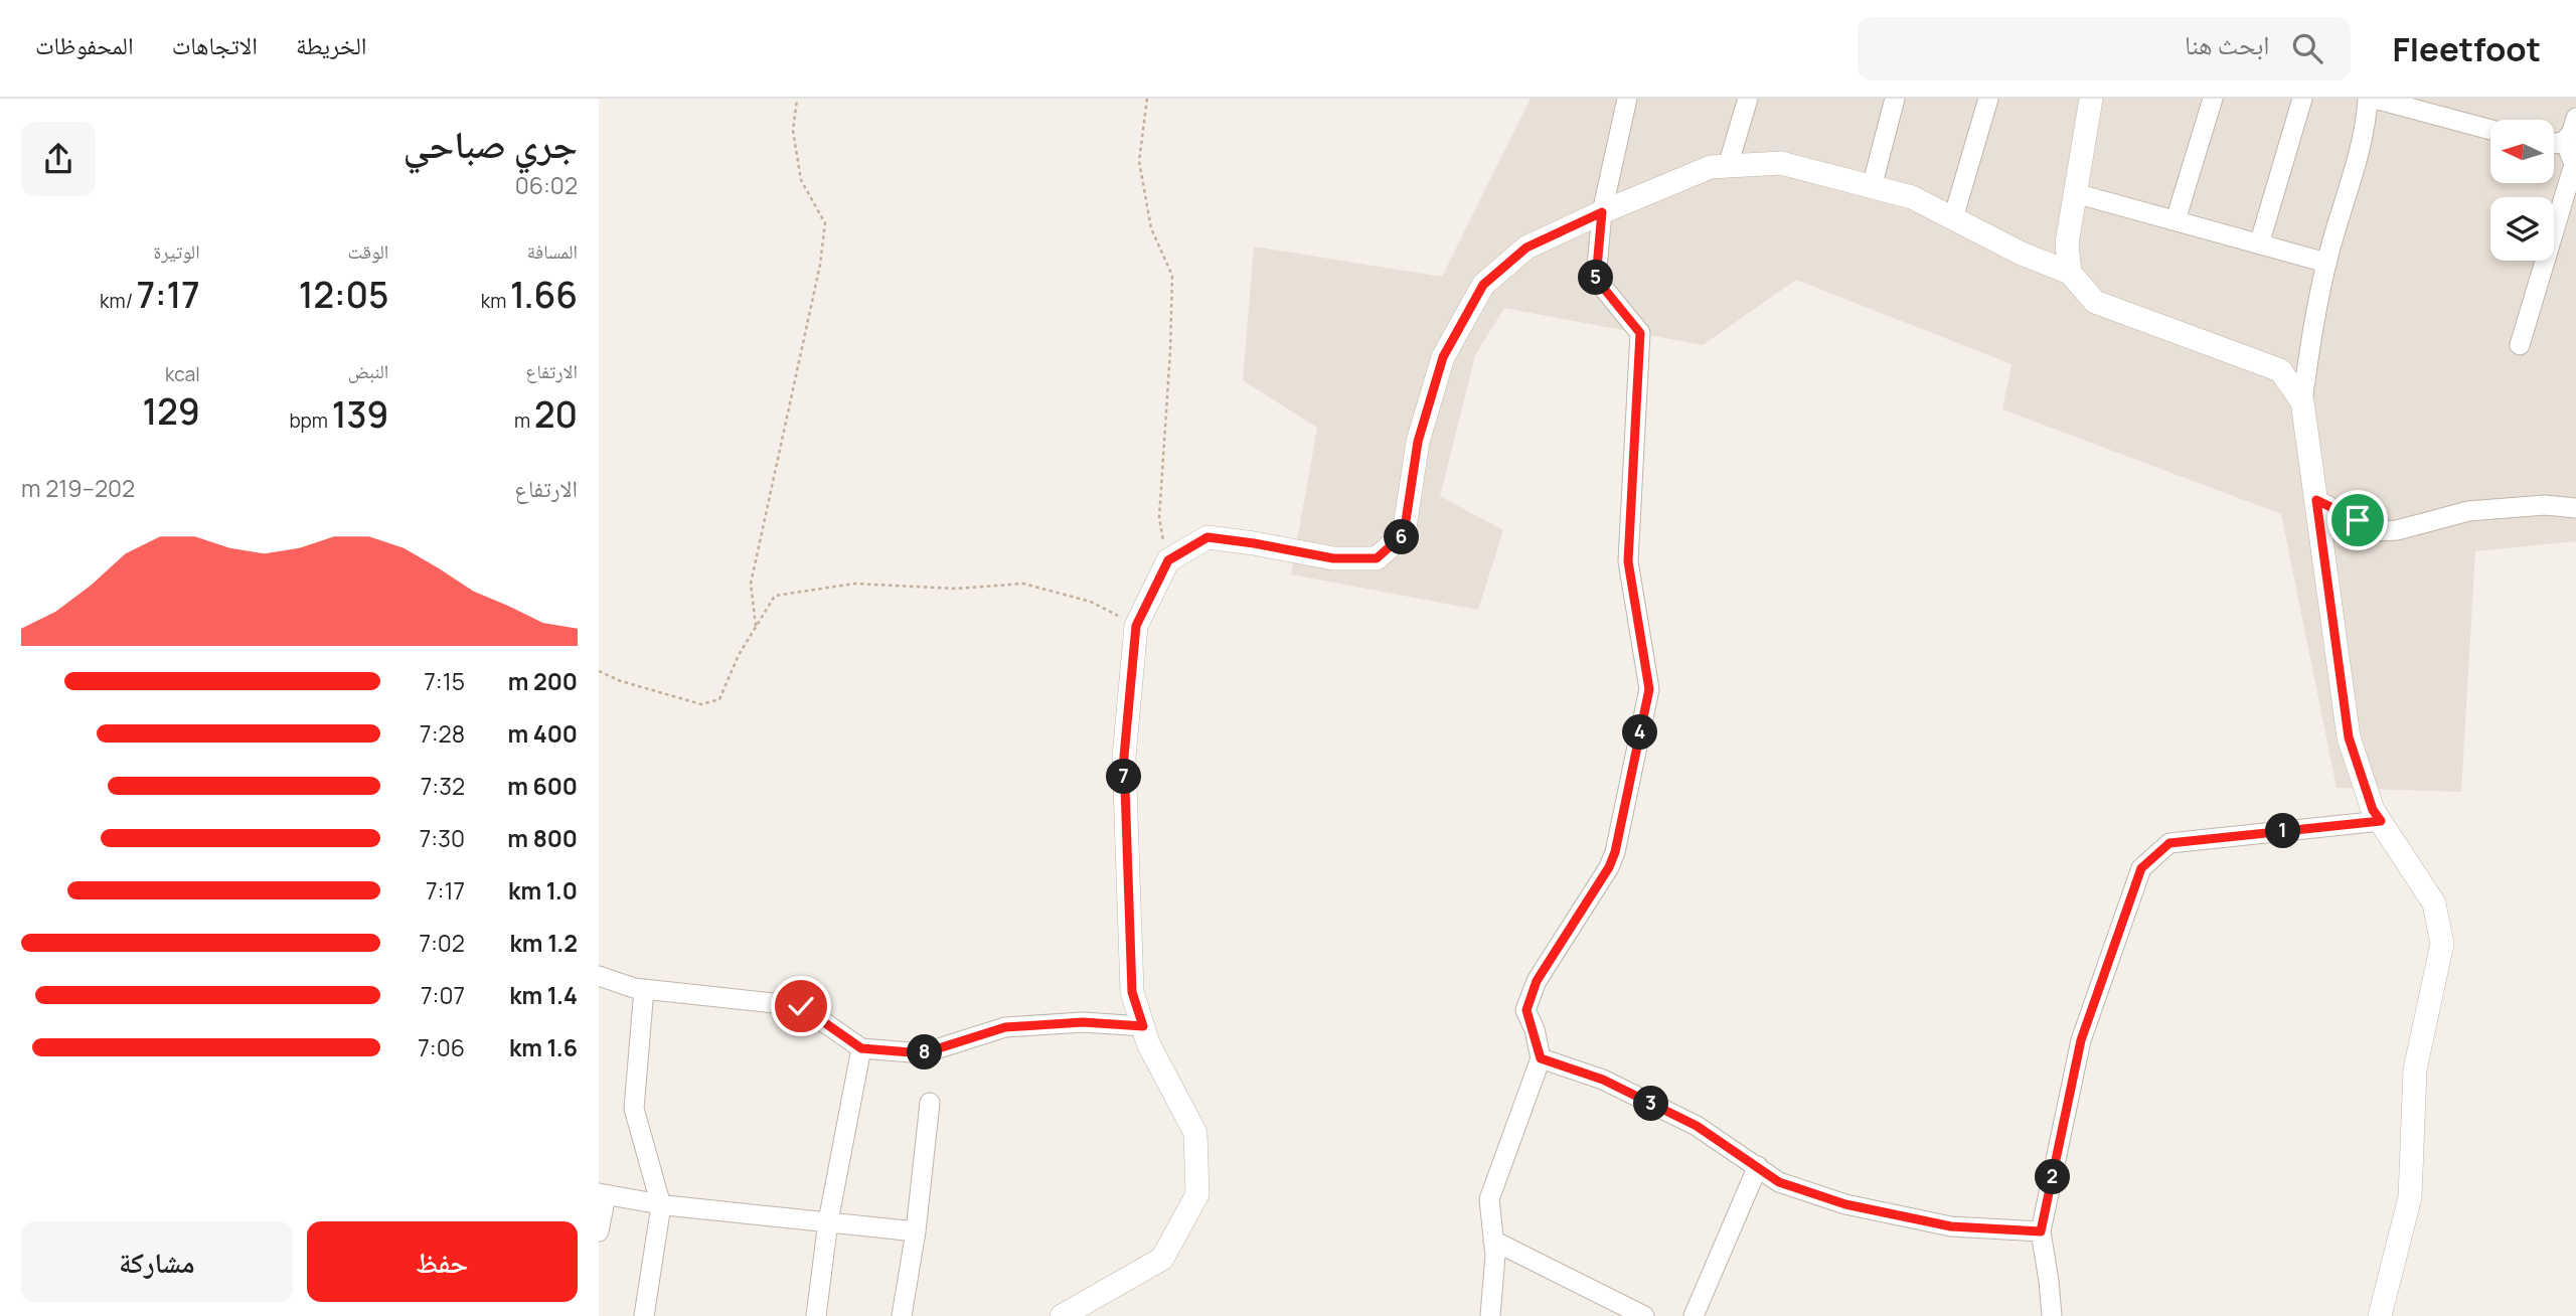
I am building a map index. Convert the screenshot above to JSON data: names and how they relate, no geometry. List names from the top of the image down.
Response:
{
  "north": "left",
  "page": {
    "header": "Fleetfoot",
    "search": "ابحث هنا",
    "nav": ["الخريطة", "الاتجاهات", "المحفوظات"],
    "heading": ["جري صباحي", "06:02"],
    "stats": [
      ["المسافة", "1.66 km"],
      ["الوقت", "12:05"],
      ["الوتيرة", "7:17 /km"],
      ["الارتفاع", "20 m"],
      ["النبض", "139 bpm"],
      ["kcal", "129"]
    ],
    "pins": [
      "5",
      "6",
      "4",
      "7",
      "1",
      "8",
      "3",
      "2"
    ],
    "chart": ["الارتفاع", "202–219 m"],
    "list": [
      {
        "name": "200 m",
        "note": "7:15"
      },
      {
        "name": "400 m",
        "note": "7:28"
      },
      {
        "name": "600 m",
        "note": "7:32"
      },
      {
        "name": "800 m",
        "note": "7:30"
      },
      {
        "name": "1.0 km",
        "note": "7:17"
      },
      {
        "name": "1.2 km",
        "note": "7:02"
      },
      {
        "name": "1.4 km",
        "note": "7:07"
      },
      {
        "name": "1.6 km",
        "note": "7:06"
      }
    ],
    "buttons": ["حفظ", "مشاركة"]
  }
}
